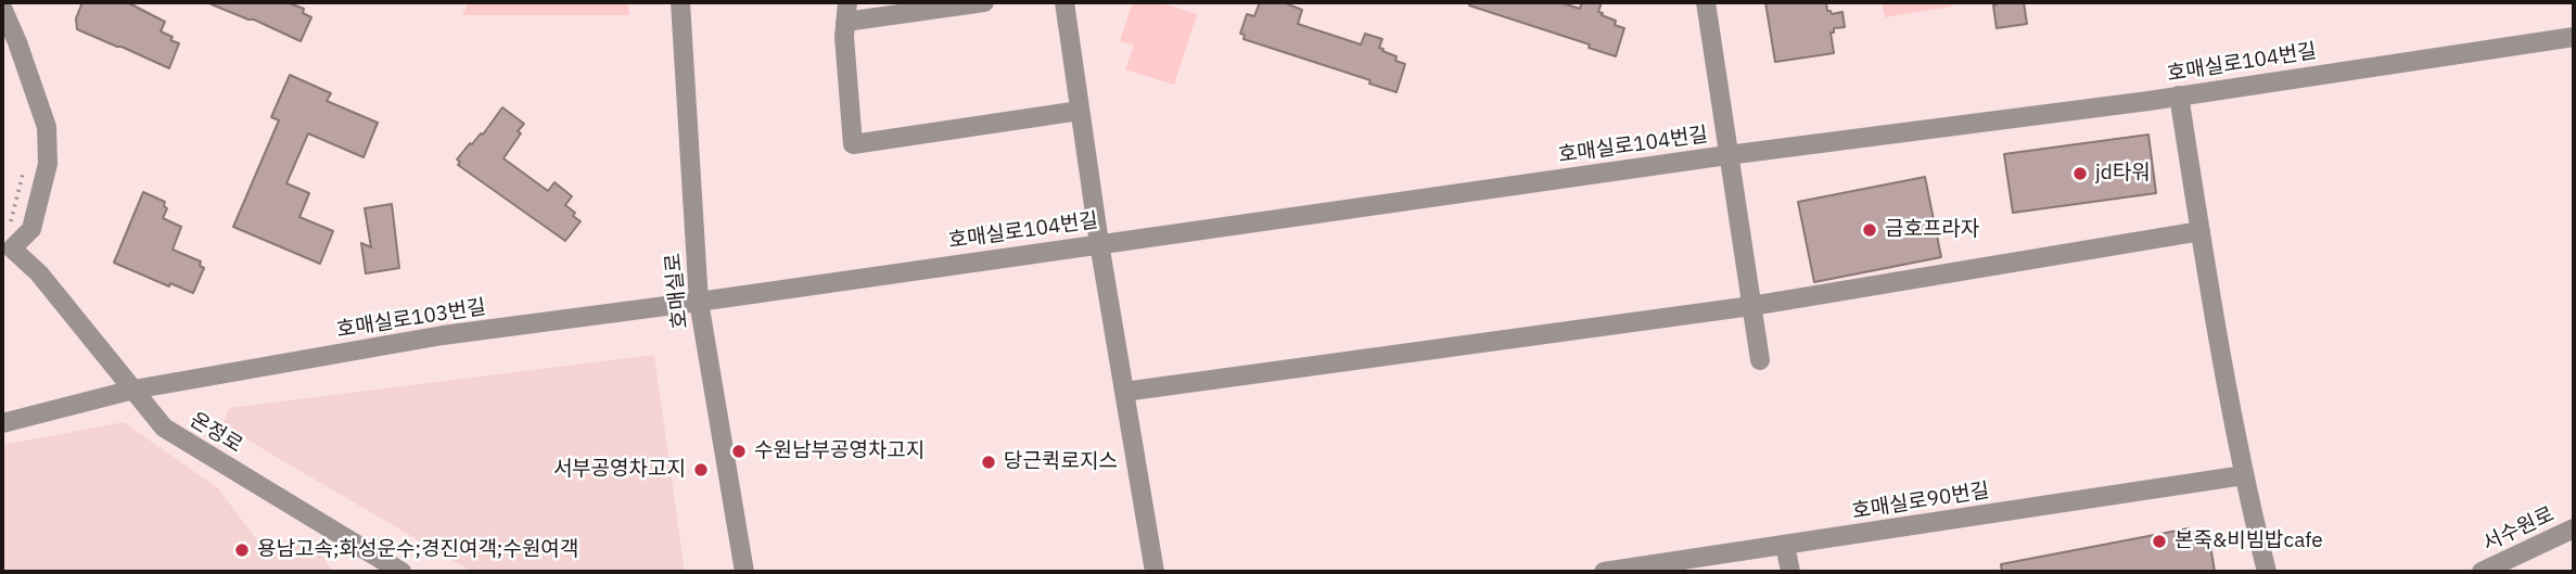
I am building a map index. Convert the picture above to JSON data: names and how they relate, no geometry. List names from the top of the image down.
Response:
{
  "streets": {
    "street": [
      "호매실로104번길",
      "호매실로",
      "호매실로103번길",
      "온정로",
      "호매실로90번길",
      "서수원로"
    ]
  },
  "crossings": [
    ["호매실로104번길", "호매실로"],
    ["호매실로104번길", "호매실로103번길"],
    ["호매실로", "호매실로103번길"],
    ["호매실로103번길", "온정로"]
  ],
  "places": [
    "jd타워",
    "금호프라자",
    "수원남부공영차고지",
    "당근퀵로지스",
    "서부공영차고지",
    "본죽&비빔밥cafe",
    "용남고속;화성운수;경진여객;수원여객"
  ]
}
